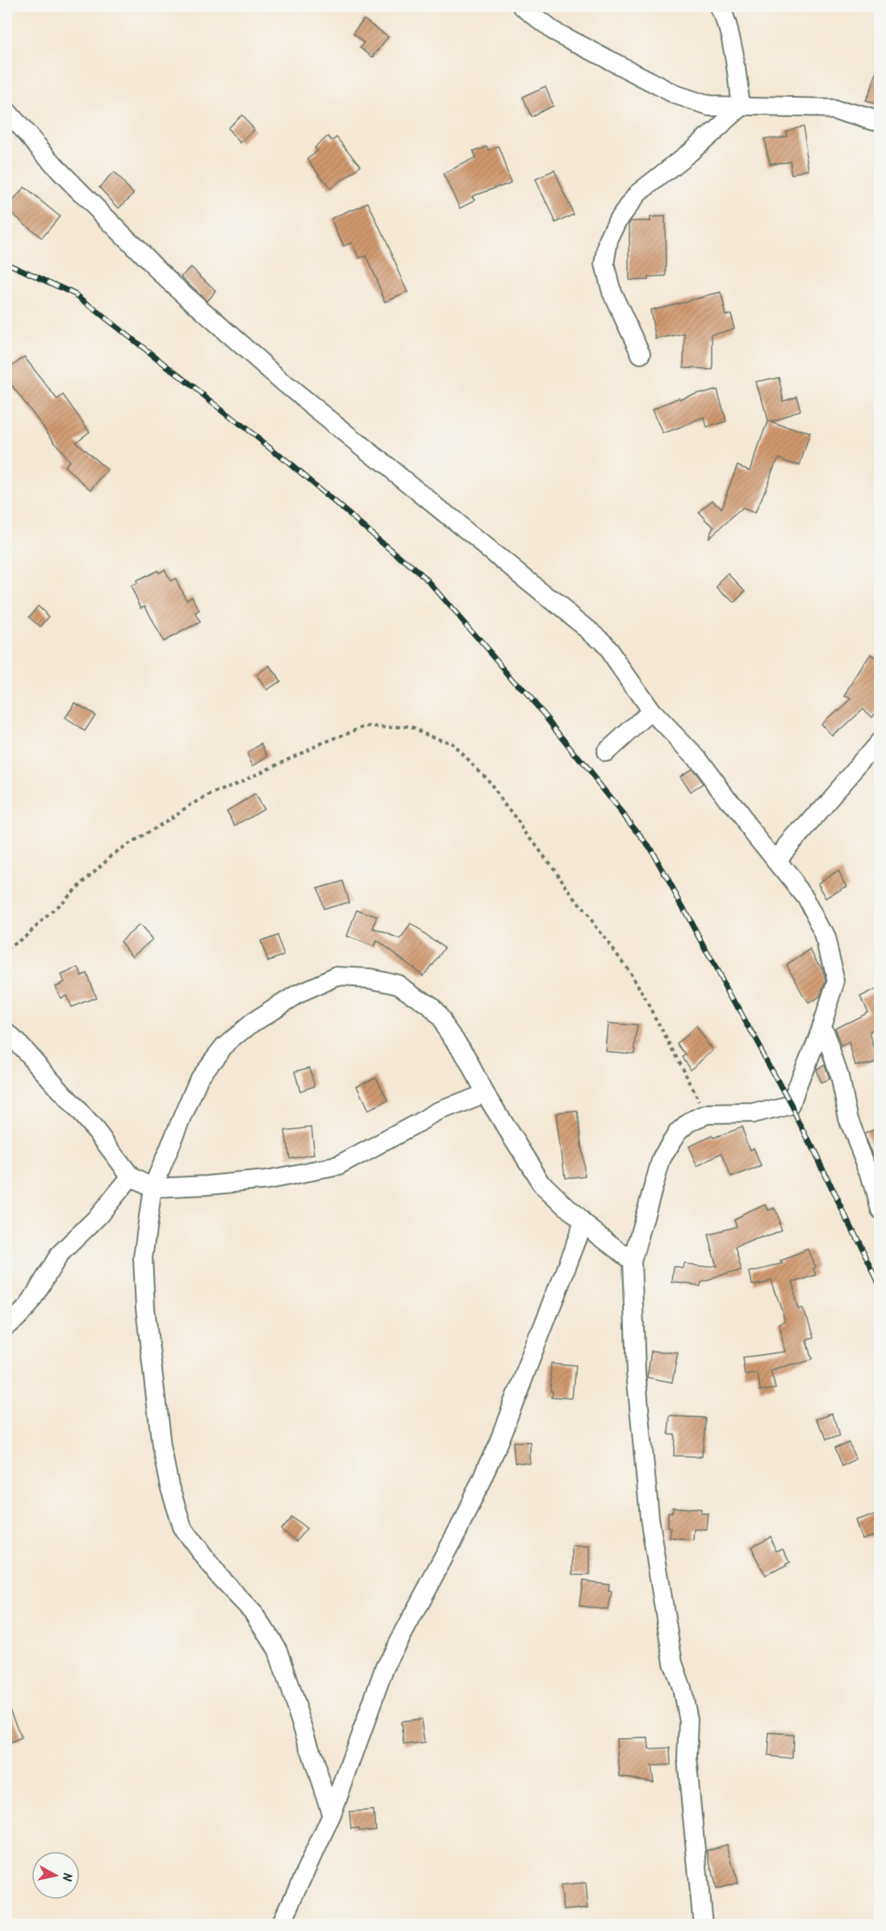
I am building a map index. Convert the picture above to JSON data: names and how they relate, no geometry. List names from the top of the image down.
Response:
{
  "north": "right"
}
